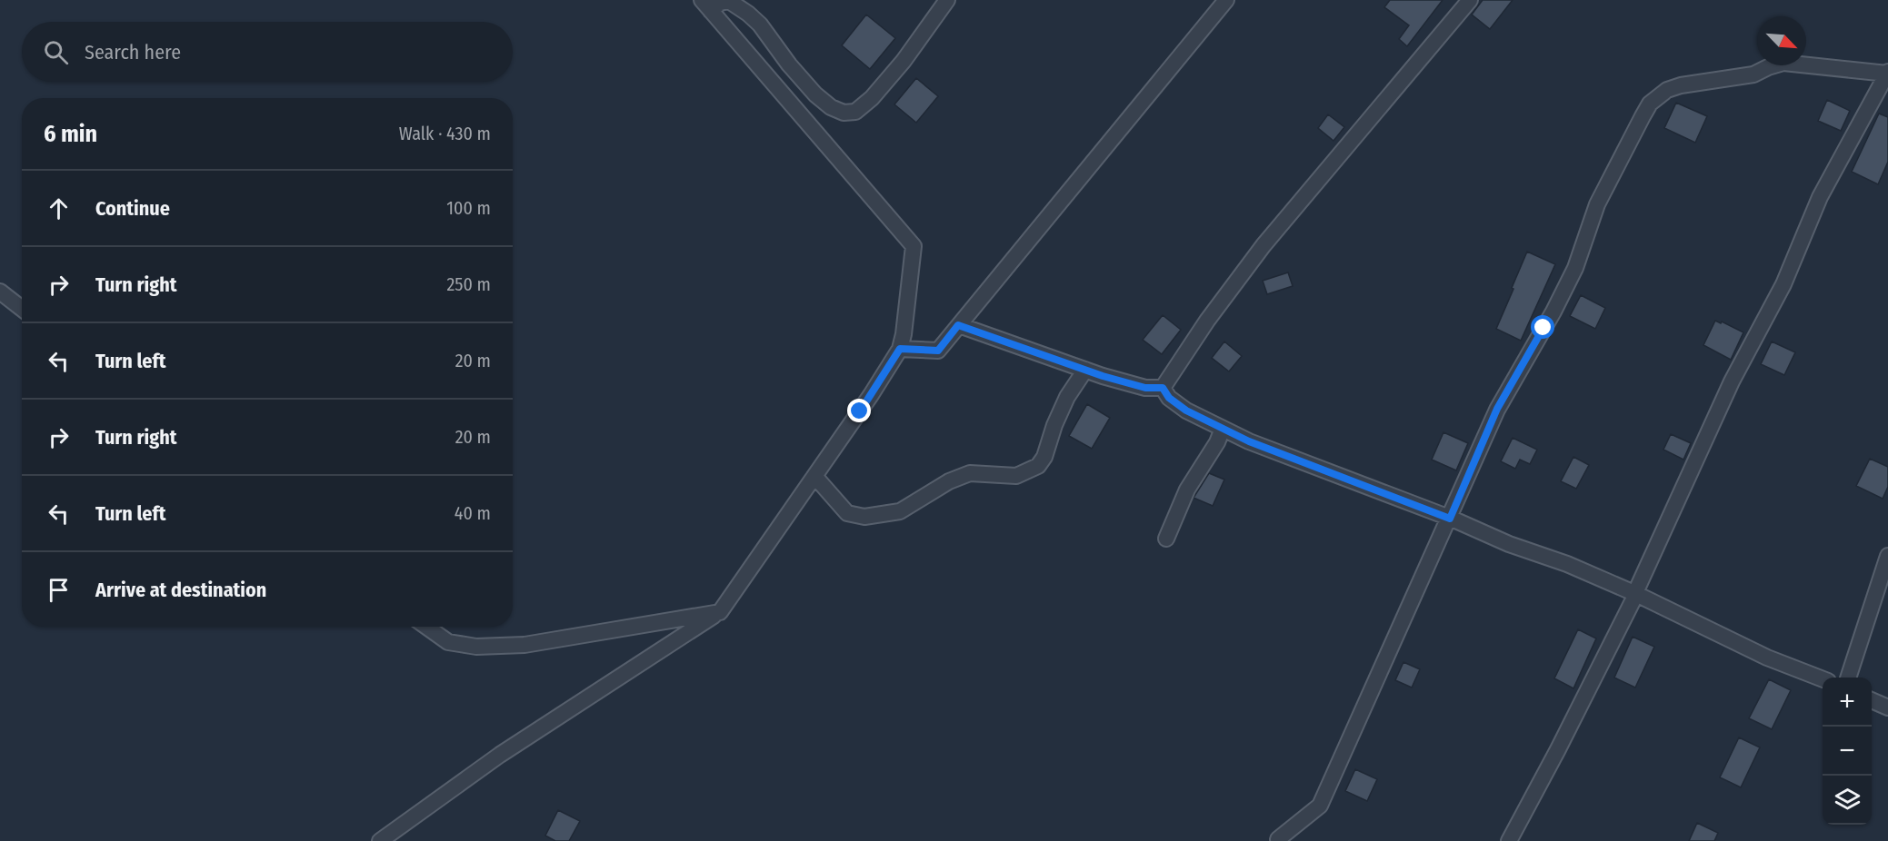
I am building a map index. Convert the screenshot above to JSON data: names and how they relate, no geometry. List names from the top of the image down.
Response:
{
  "north": "bottom right",
  "page": {
    "search": "Search here",
    "heading": ["6 min", "Walk · 430 m"],
    "list": [
      ["Continue", "100 m"],
      ["Turn right", "250 m"],
      ["Turn left", "20 m"],
      ["Turn right", "20 m"],
      ["Turn left", "40 m"],
      "Arrive at destination"
    ],
    "map_buttons": ["+", "−"]
  }
}
